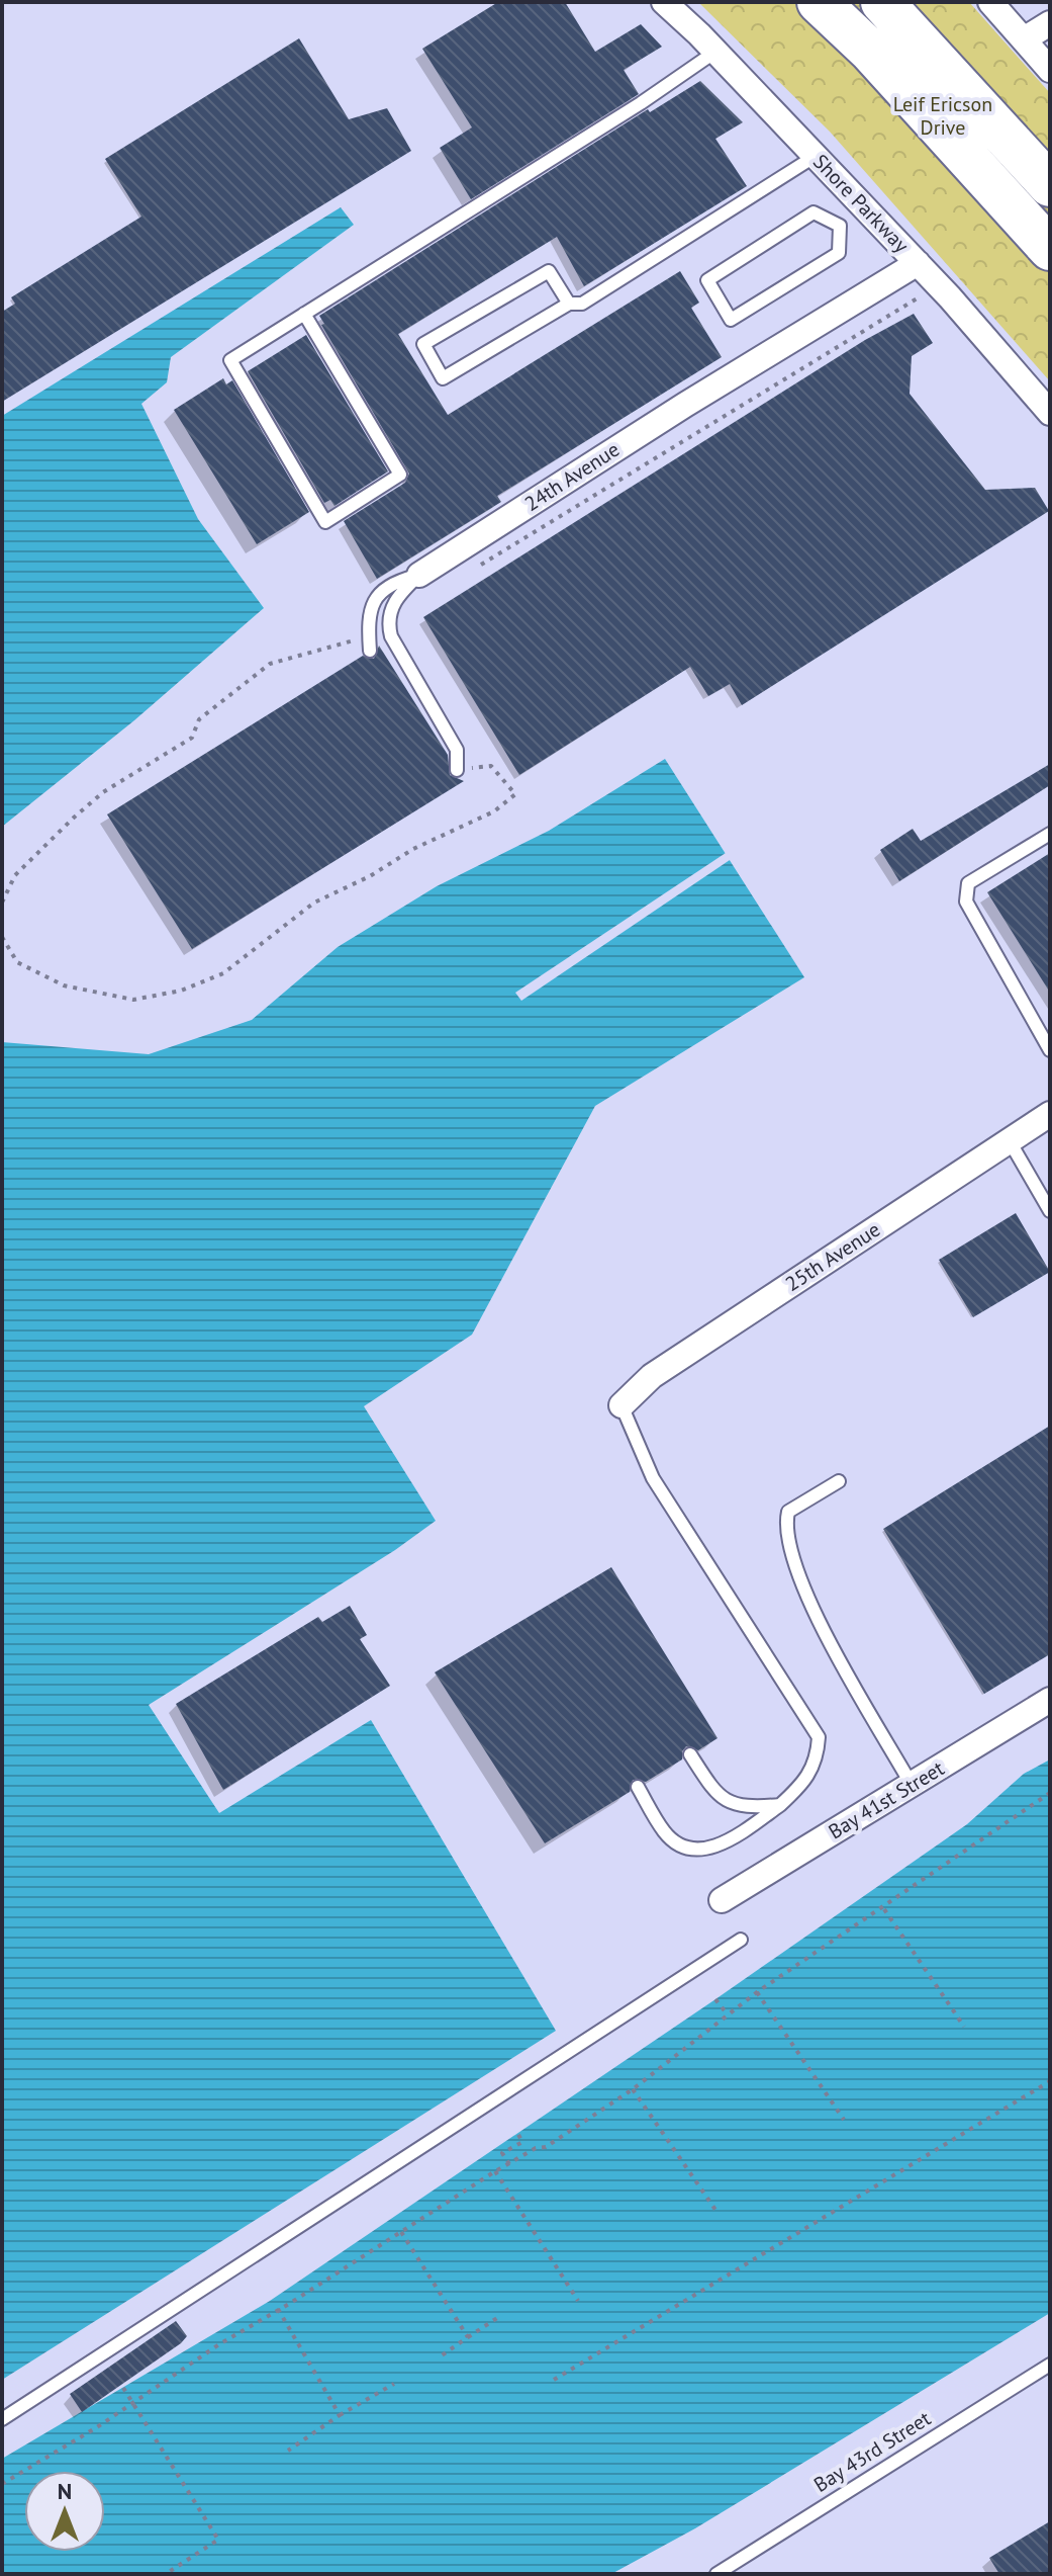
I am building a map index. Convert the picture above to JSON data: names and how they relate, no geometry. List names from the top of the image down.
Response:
{
  "streets": {
    "street": [
      "Shore Parkway",
      "24th Avenue",
      "25th Avenue",
      "Bay 41st Street"
    ],
    "lane": ["Bay 43rd Street"]
  },
  "crossings": [
    ["Shore Parkway", "24th Avenue"]
  ],
  "parks": ["Leif Ericson Drive"],
  "north": "top"
}
